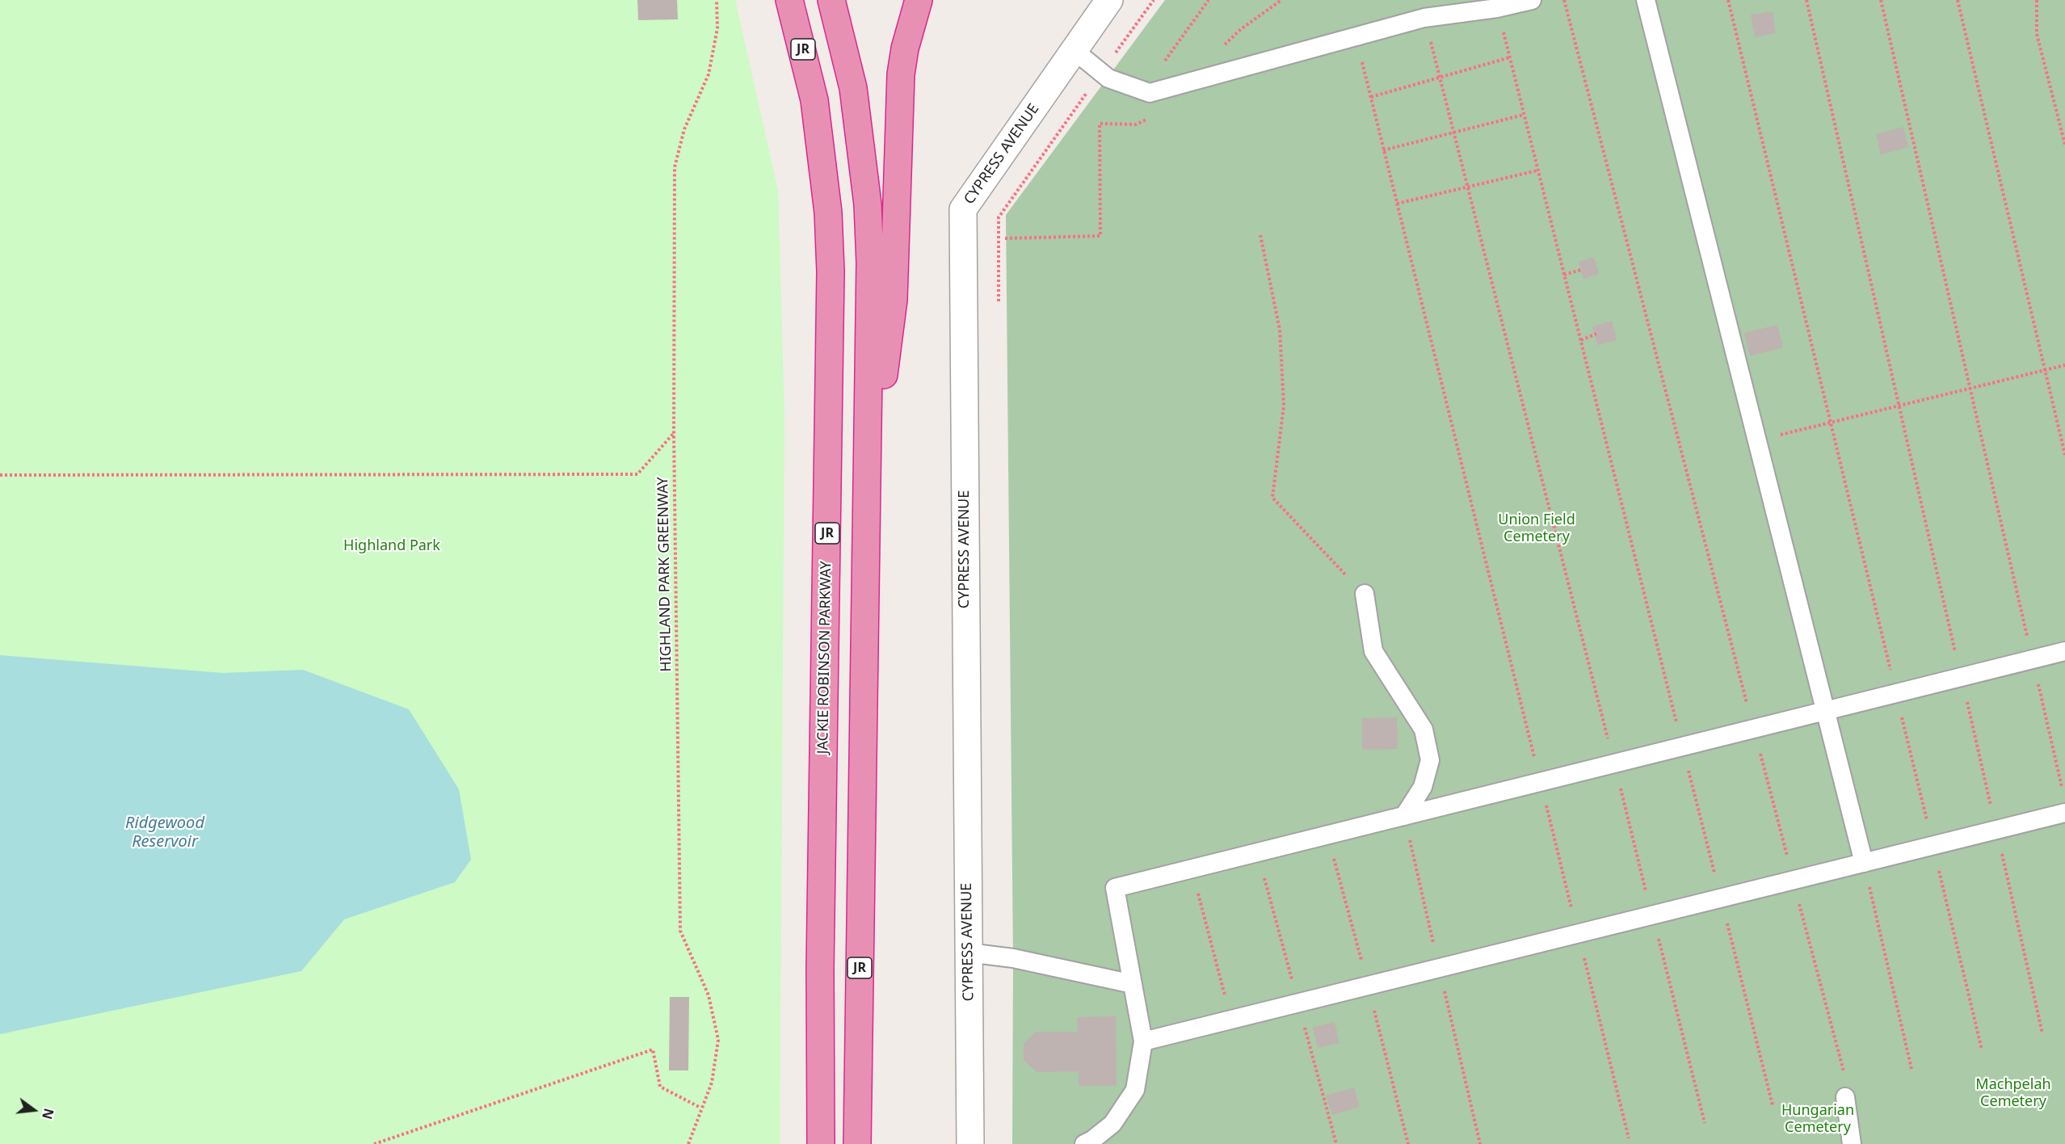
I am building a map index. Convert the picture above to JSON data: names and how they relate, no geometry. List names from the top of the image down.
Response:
{
  "streets": {
    "highway": ["JR", "JACKIE ROBINSON PARKWAY"],
    "street": ["CYPRESS AVENUE"],
    "path": ["HIGHLAND PARK GREENWAY"]
  },
  "water": ["Ridgewood Reservoir"],
  "parks": [
    "Union Field Cemetery",
    "Highland Park",
    "Machpelah Cemetery",
    "Hungarian Cemetery"
  ],
  "north": "right"
}
